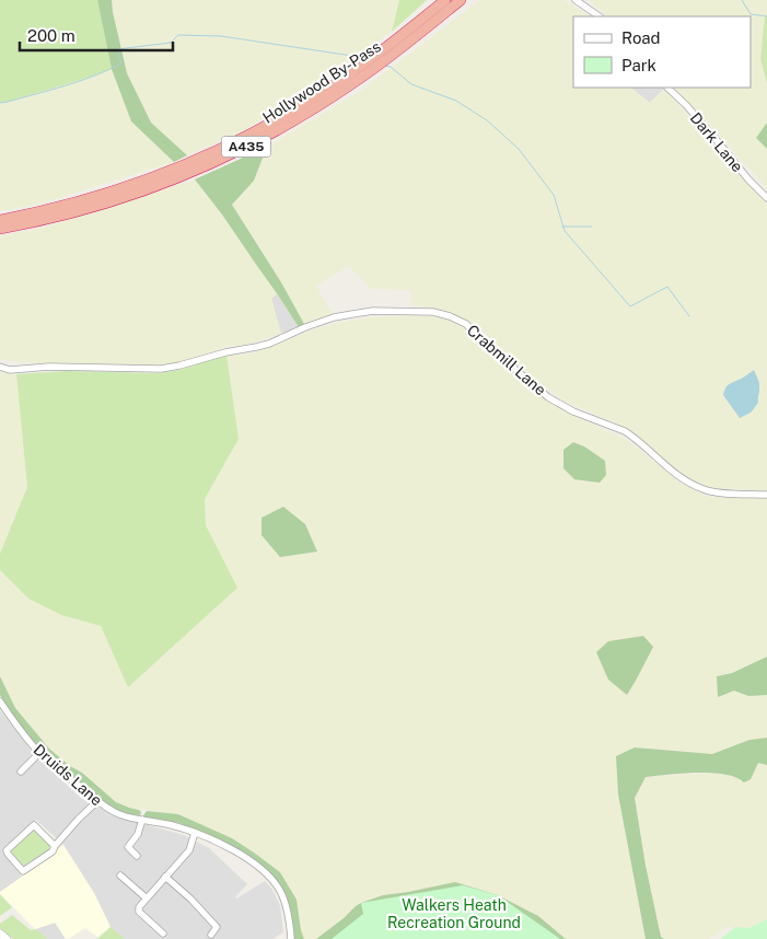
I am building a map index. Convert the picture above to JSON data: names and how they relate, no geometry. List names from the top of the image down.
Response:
{
  "streets": {
    "highway": ["Hollywood By-Pass", "A435"],
    "street": ["Dark Lane", "Crabmill Lane", "Druids Lane"]
  },
  "parks": ["Walkers Heath Recreation Ground"],
  "legend": ["Road", "Park"],
  "scale_bar": "200 m"
}
